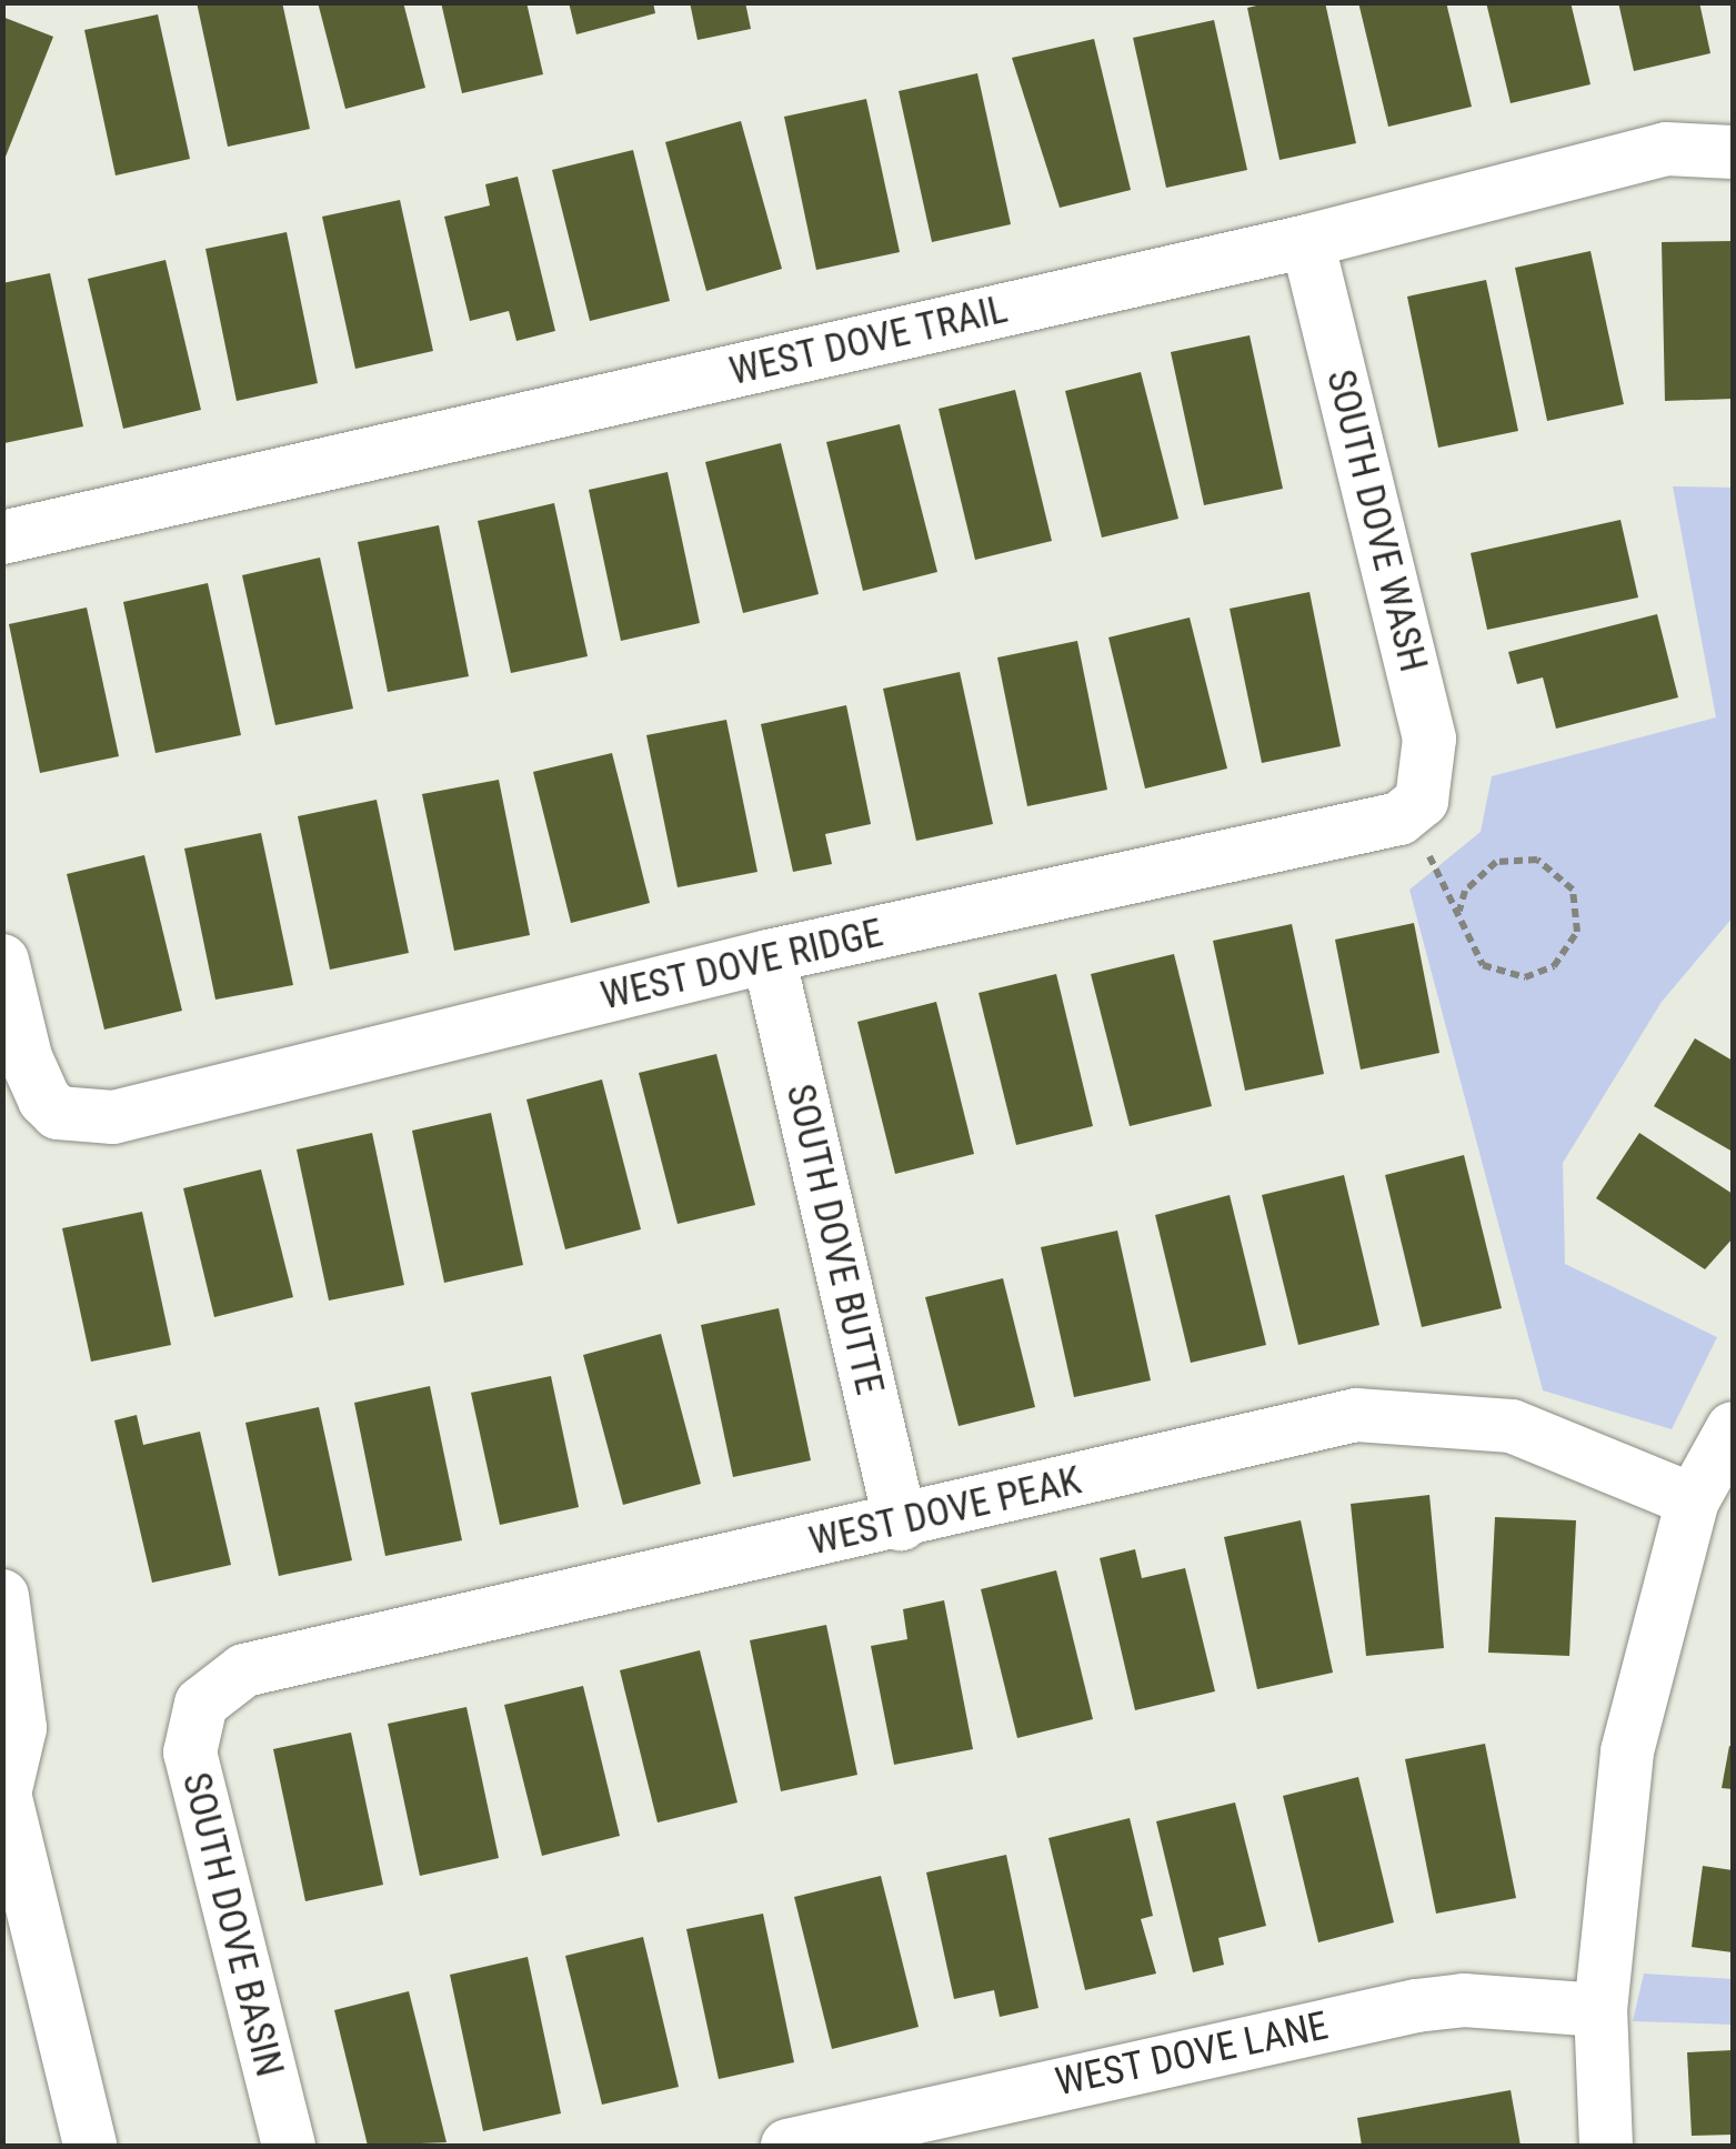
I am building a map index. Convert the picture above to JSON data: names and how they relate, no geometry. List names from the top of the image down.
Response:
{
  "streets": {
    "street": [
      "WEST DOVE TRAIL",
      "SOUTH DOVE WASH",
      "WEST DOVE RIDGE",
      "SOUTH DOVE BUTTE",
      "WEST DOVE PEAK",
      "SOUTH DOVE BASIN",
      "WEST DOVE LANE"
    ]
  },
  "crossings": [
    ["WEST DOVE TRAIL", "SOUTH DOVE WASH"],
    ["SOUTH DOVE WASH", "WEST DOVE RIDGE"],
    ["WEST DOVE RIDGE", "SOUTH DOVE BUTTE"],
    ["SOUTH DOVE BUTTE", "WEST DOVE PEAK"],
    ["WEST DOVE PEAK", "SOUTH DOVE BASIN"]
  ]
}
